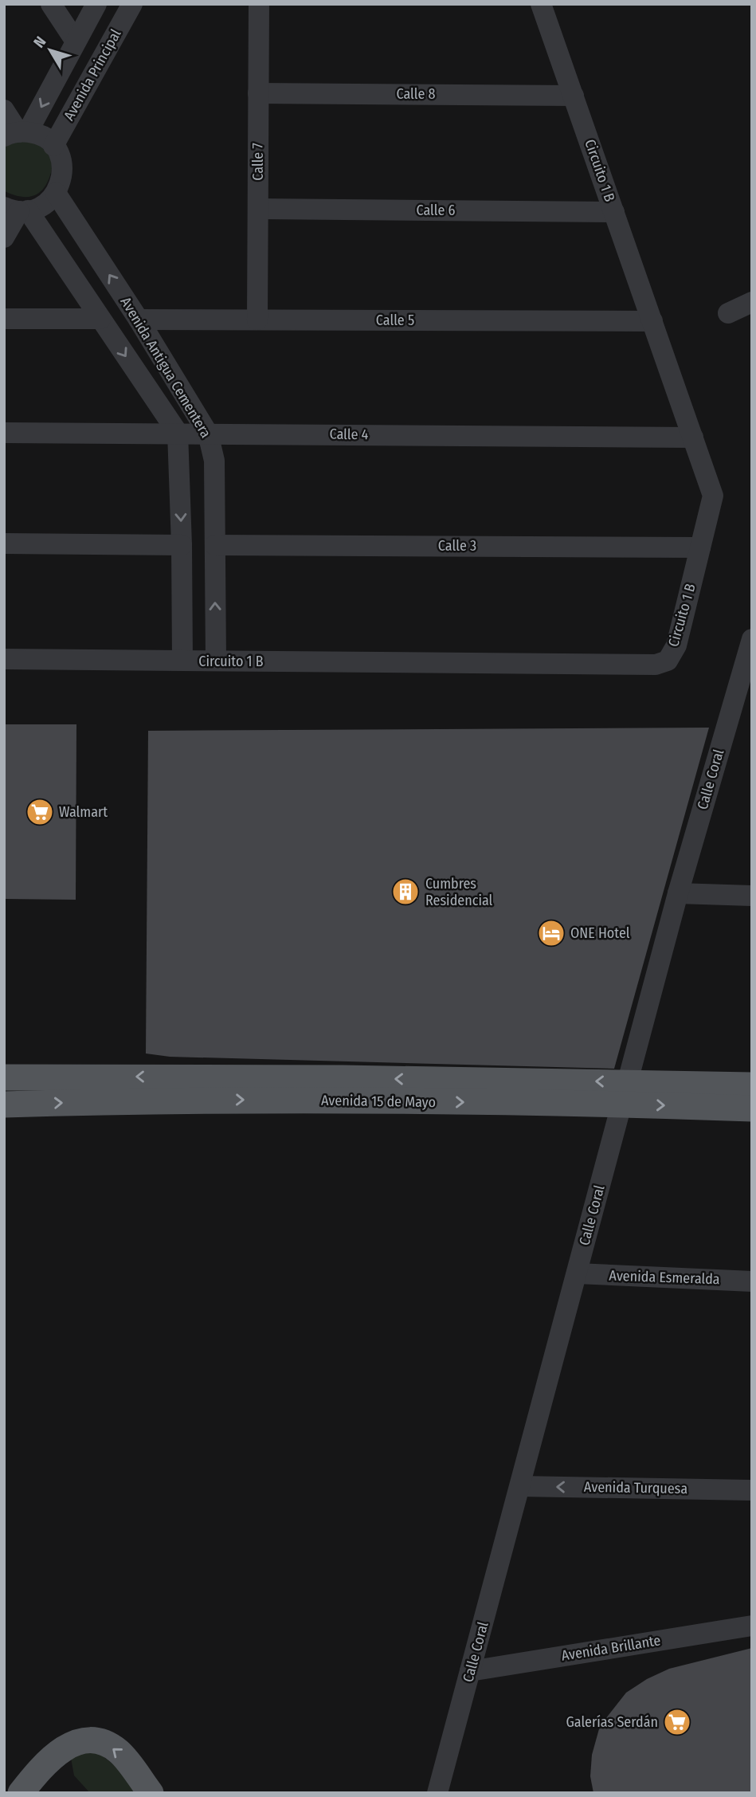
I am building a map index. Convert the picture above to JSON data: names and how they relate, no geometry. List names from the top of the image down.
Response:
{
  "streets": {
    "main road": ["Avenida 15 de Mayo"],
    "street": [
      "Avenida Principal",
      "Calle 8",
      "Calle 7",
      "Circuito 1 B",
      "Calle 6",
      "Calle 5",
      "Avenida Antigua Cementera",
      "Calle 4",
      "Calle 3",
      "Calle Coral",
      "Avenida Esmeralda",
      "Avenida Turquesa",
      "Avenida Brillante"
    ]
  },
  "crossings": [
    ["Calle 8", "Calle 7"],
    ["Calle 8", "Circuito 1 B"],
    ["Calle 7", "Calle 6"],
    ["Calle 7", "Calle 5"],
    ["Circuito 1 B", "Calle 6"],
    ["Circuito 1 B", "Calle 5"],
    ["Circuito 1 B", "Avenida Antigua Cementera"],
    ["Circuito 1 B", "Calle 4"],
    ["Circuito 1 B", "Calle 3"],
    ["Calle 5", "Avenida Antigua Cementera"],
    ["Avenida Antigua Cementera", "Calle 4"],
    ["Avenida Antigua Cementera", "Calle 3"],
    ["Calle Coral", "Avenida 15 de Mayo"],
    ["Calle Coral", "Avenida Esmeralda"],
    ["Calle Coral", "Avenida Turquesa"],
    ["Calle Coral", "Avenida Brillante"]
  ],
  "one_way": ["Avenida Turquesa"],
  "places": {
    "supermarket": ["Walmart", "Galerías Serdán"],
    "building": ["Cumbres Residencial"],
    "hotel": ["ONE Hotel"]
  },
  "north": "top left"
}
